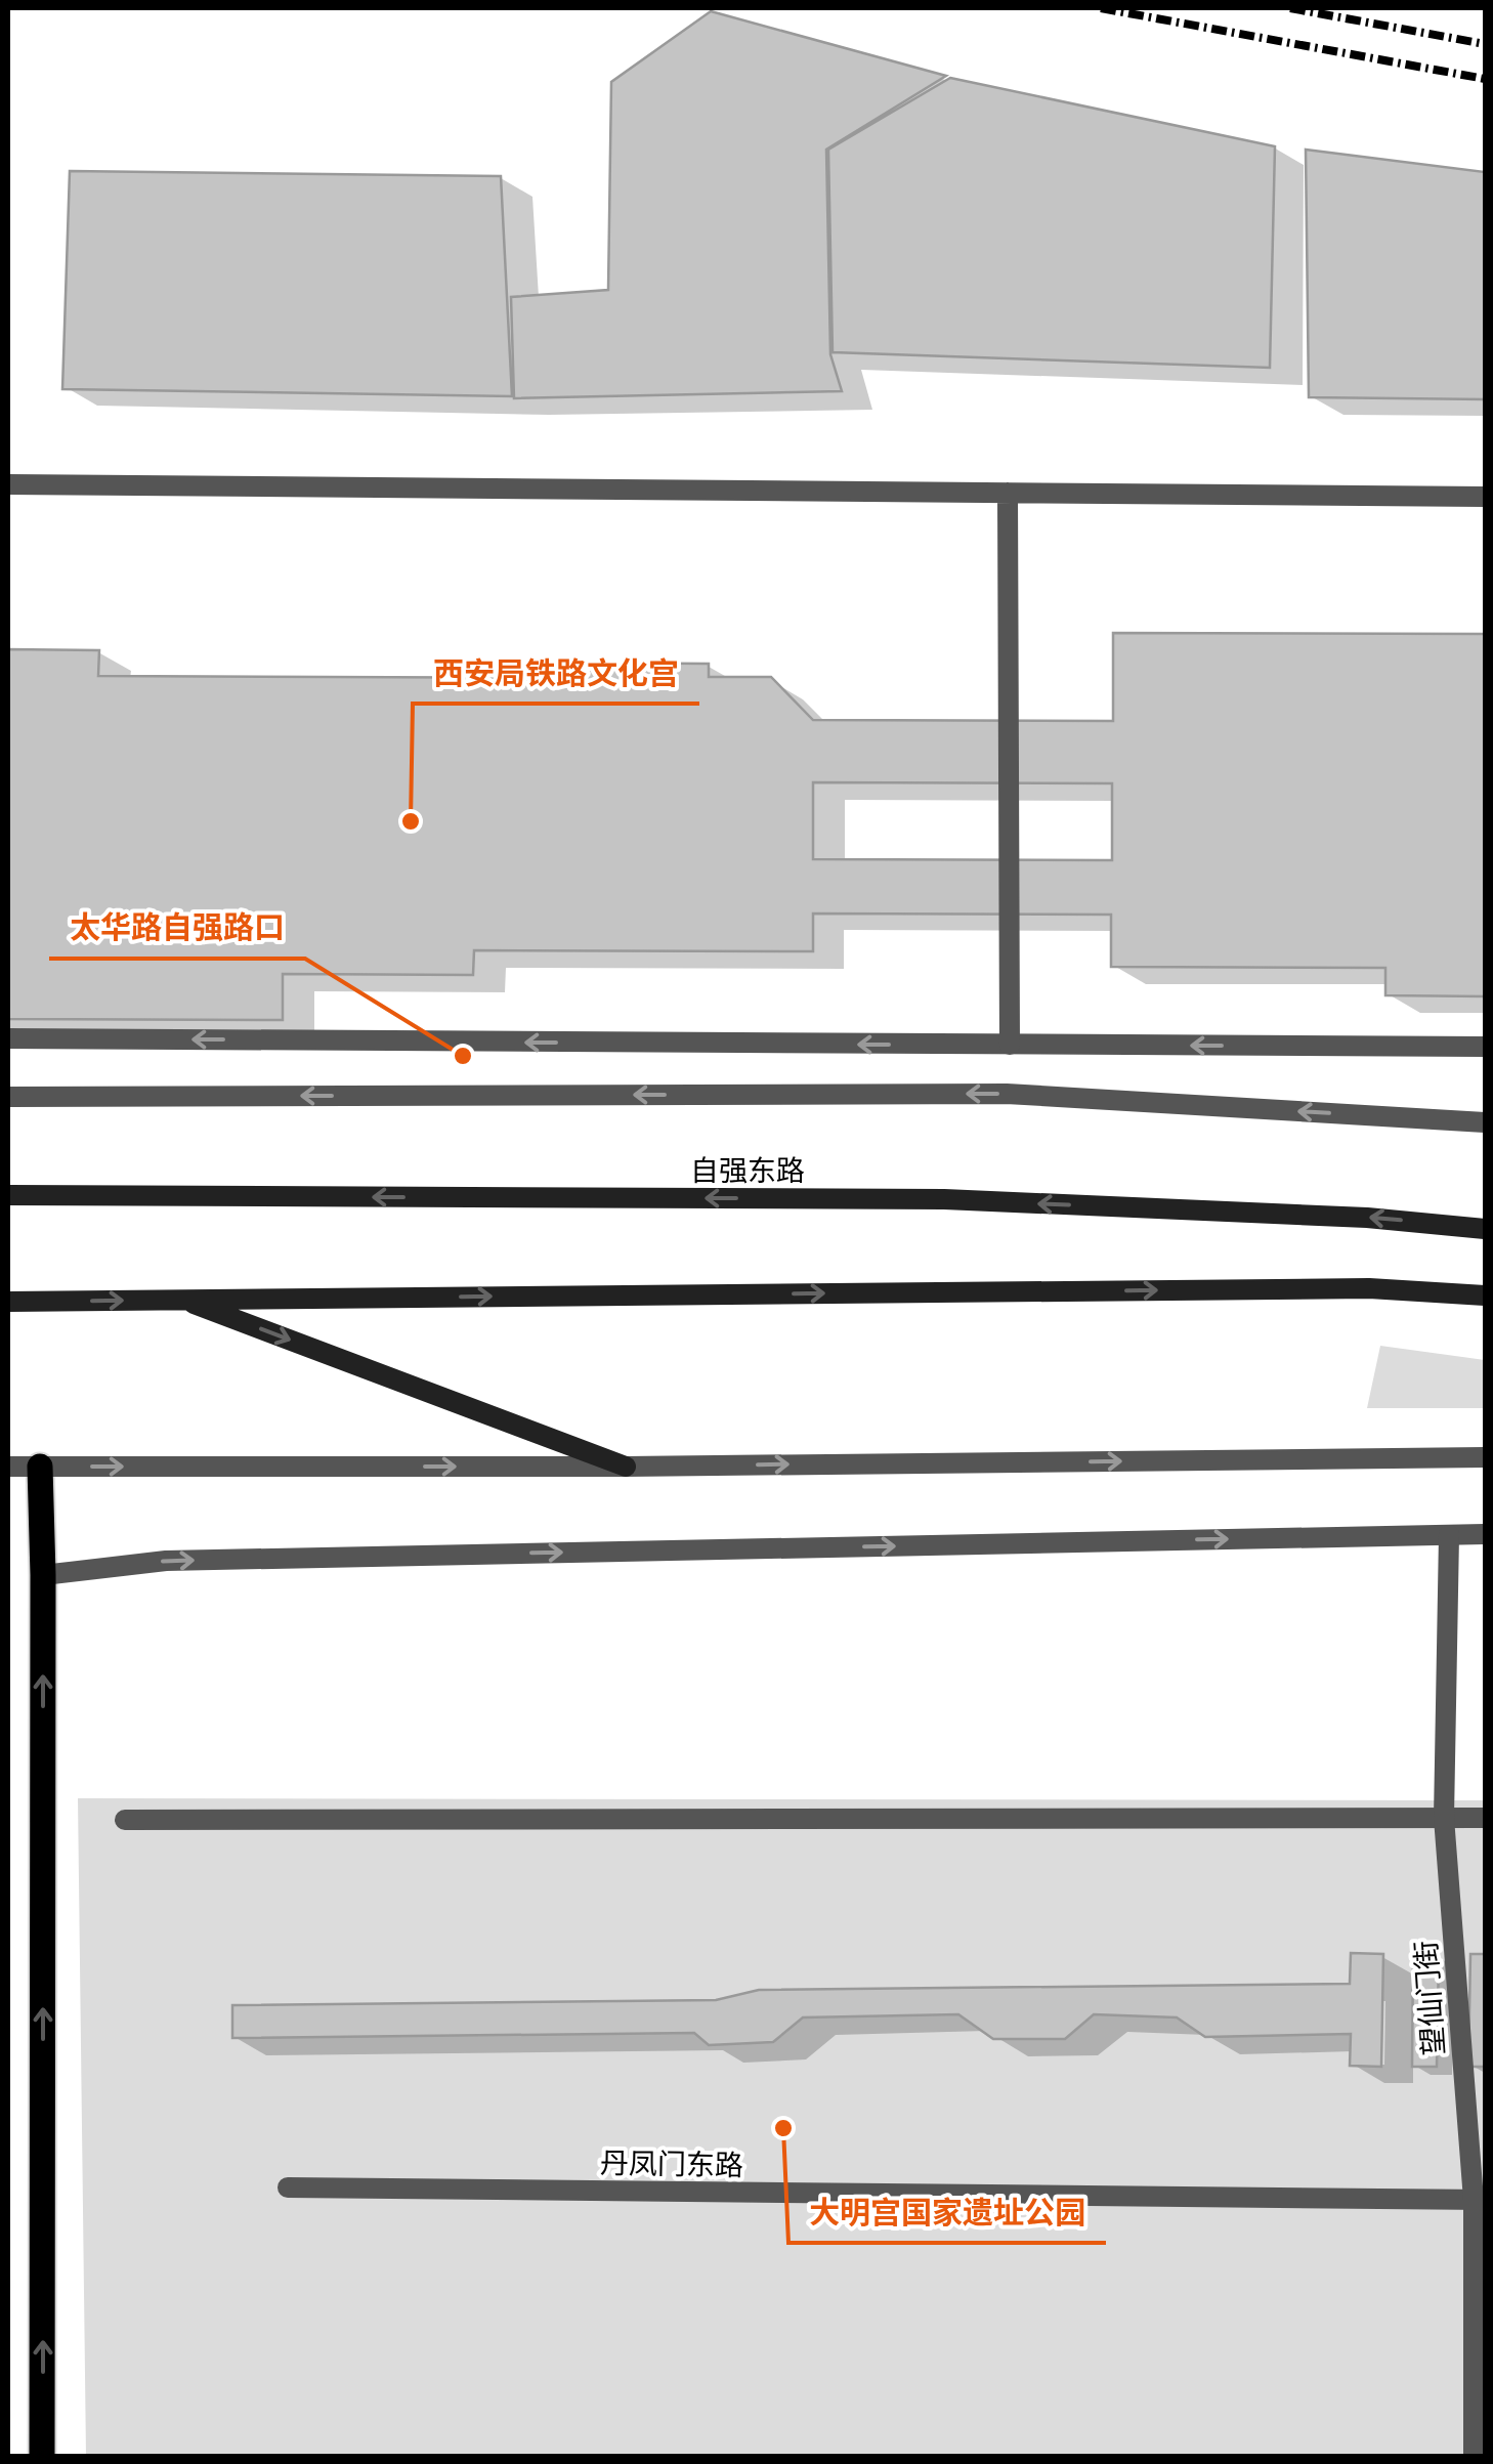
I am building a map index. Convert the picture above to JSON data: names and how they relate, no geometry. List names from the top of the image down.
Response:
{
  "streets": {
    "main road": ["自强东路"],
    "street": ["望仙门街", "丹凤门东路"]
  },
  "crossings": [
    ["望仙门街", "丹凤门东路"]
  ],
  "places": ["西安局铁路文化宫", "太华路自强路口", "大明宫国家遗址公园"]
}
